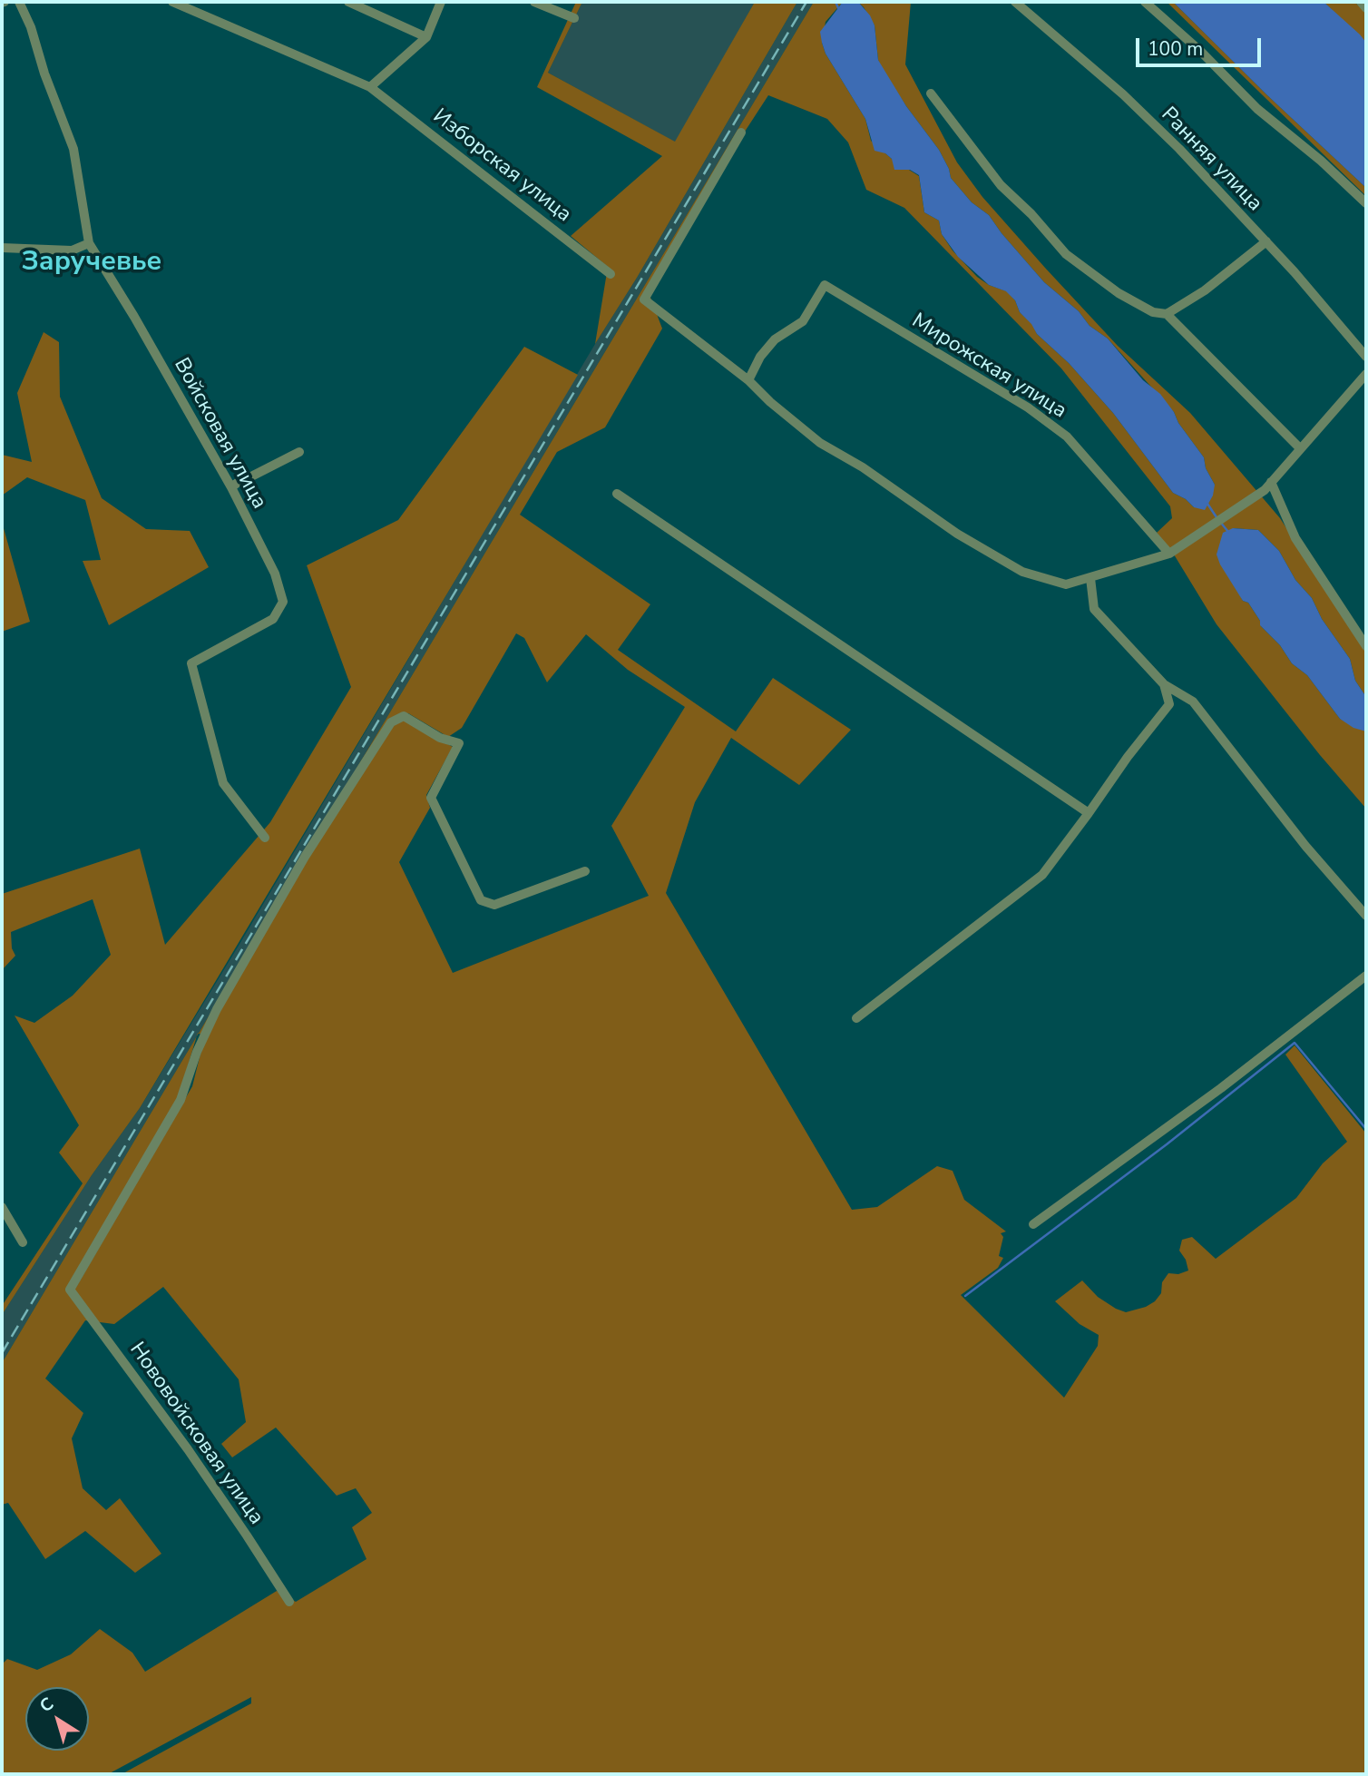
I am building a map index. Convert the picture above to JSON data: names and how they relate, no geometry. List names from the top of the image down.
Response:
{
  "streets": {
    "street": [
      "Ранняя улица",
      "Изборская улица",
      "Мирожская улица",
      "Войсковая улица",
      "Нововойсковая улица"
    ]
  },
  "districts": ["Заручевье"],
  "scale_bar": "100 m",
  "north": "top left"
}
